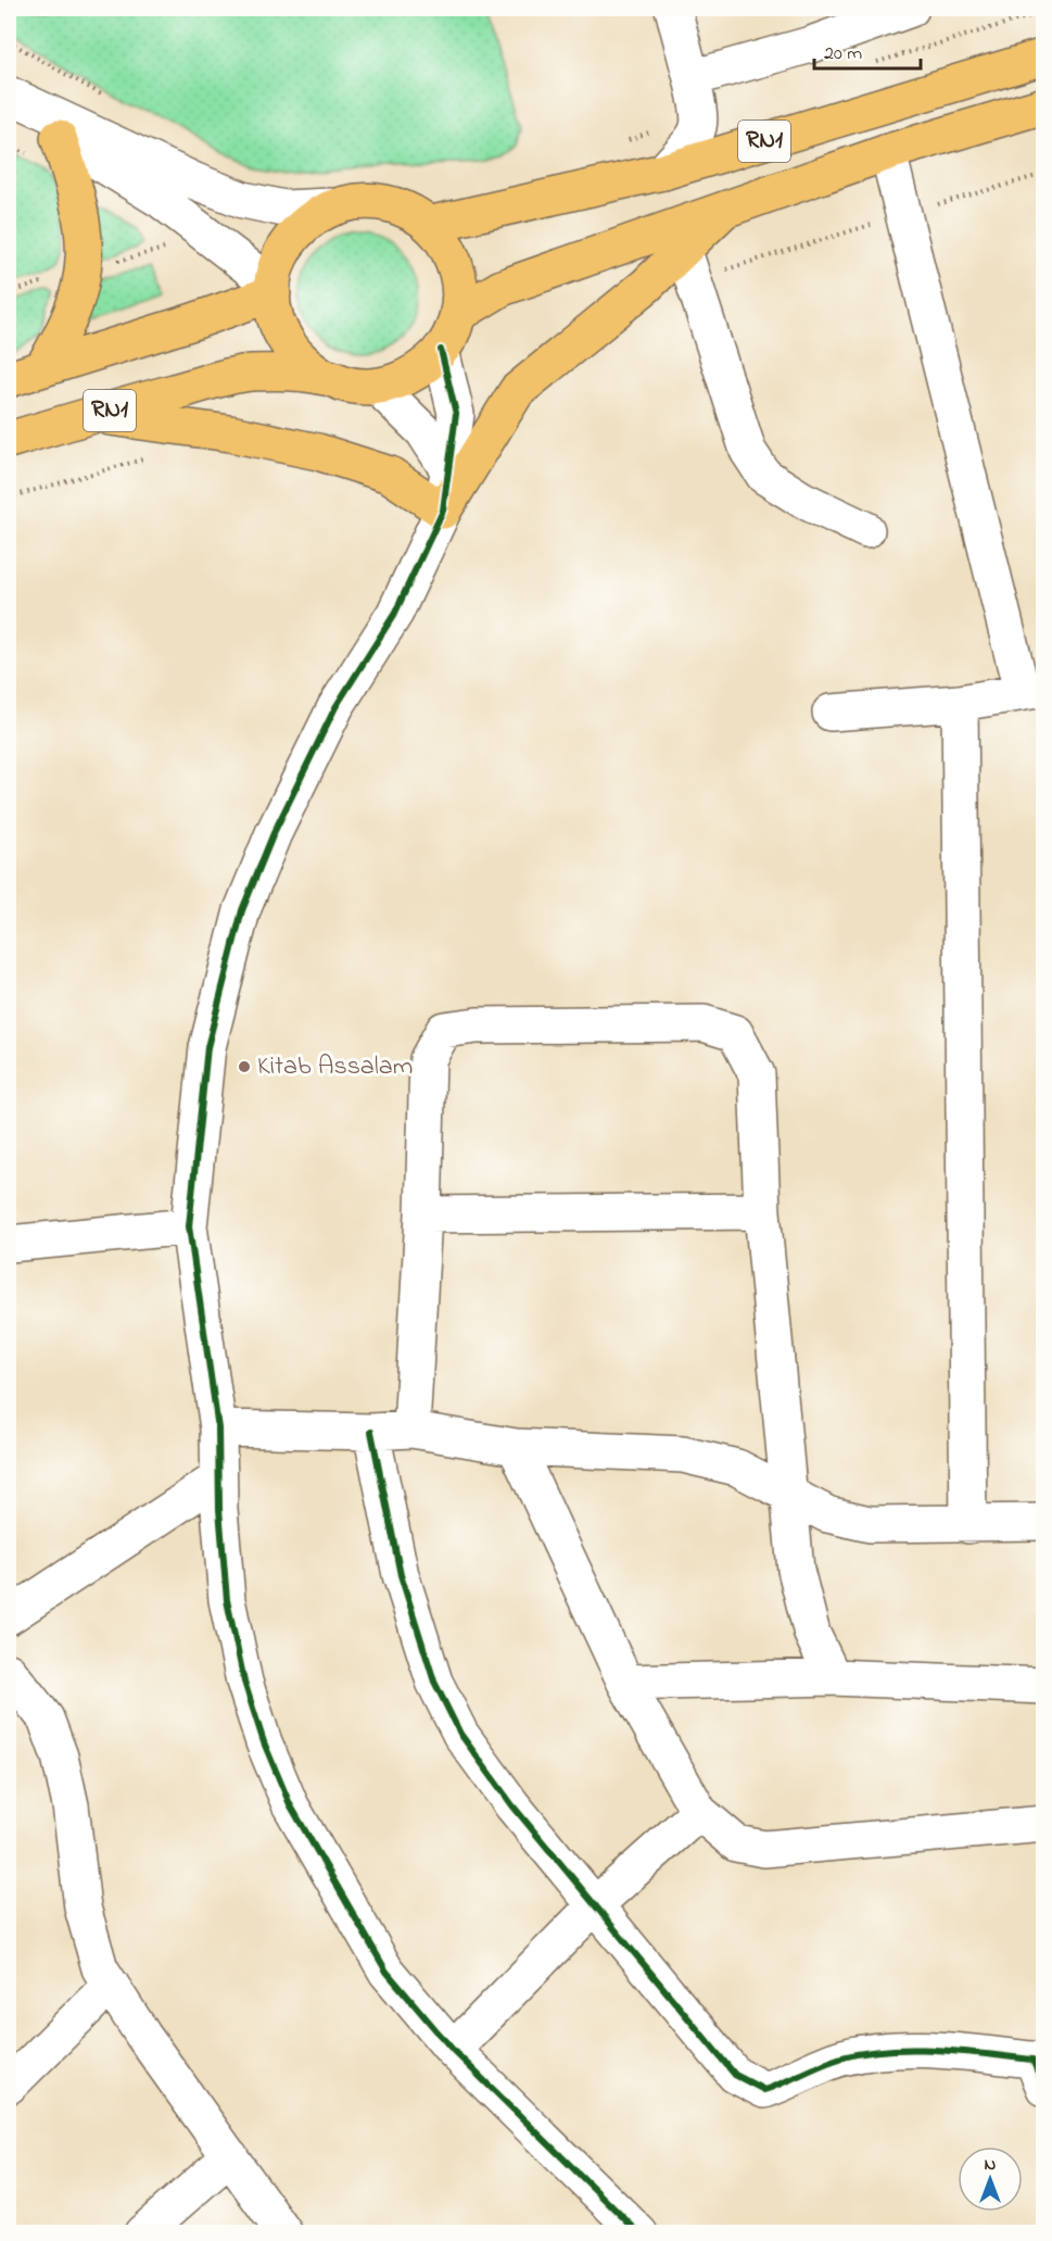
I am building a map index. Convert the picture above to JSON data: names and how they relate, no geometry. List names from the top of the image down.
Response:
{
  "streets": {
    "highway": ["RN1"]
  },
  "places": ["Kitab Assalam"],
  "scale_bar": "20 m",
  "north": "top"
}
